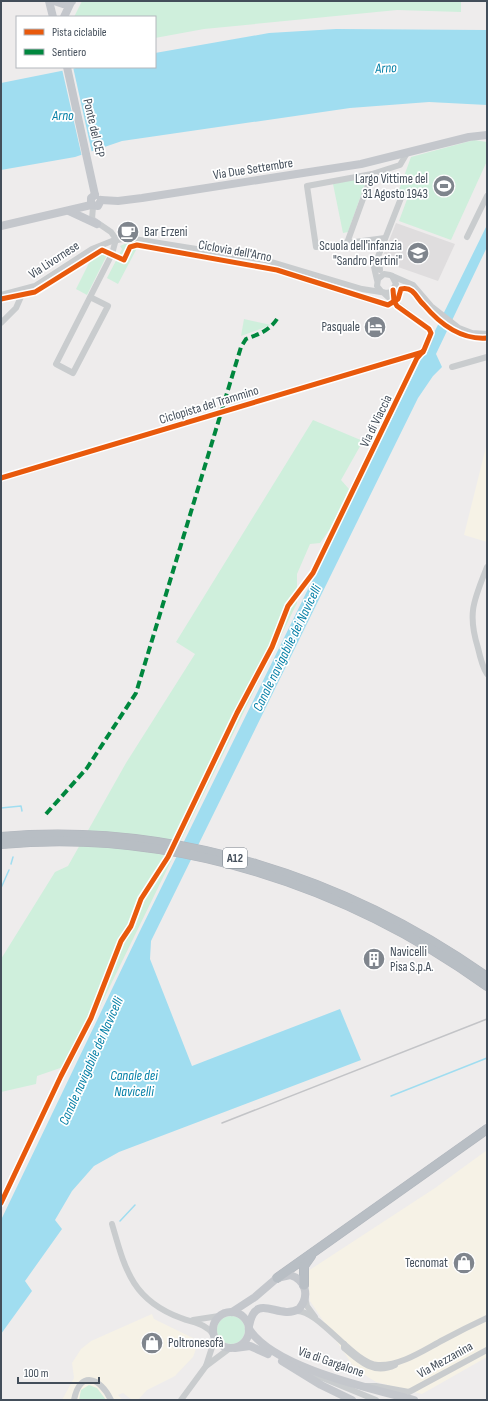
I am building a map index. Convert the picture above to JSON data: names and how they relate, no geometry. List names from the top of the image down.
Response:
{
  "streets": {
    "highway": ["A12"],
    "main road": ["Ponte del CEP", "Via Due Settembre", "Via di Gargalone"],
    "street": ["Via Livornese", "Via di Viaccia", "Via Mezzanina"],
    "cycle path": ["Ciclovia dell'Arno", "Ciclopista del Trammino"]
  },
  "crossings": [
    ["Ponte del CEP", "Via Due Settembre"],
    ["Via Livornese", "Via di Viaccia"]
  ],
  "water": ["Arno", "Canale navigabile dei Navicelli", "Canale dei Navicelli"],
  "places": {
    "sports": ["Largo Vittime del 31 Agosto 1943"],
    "cafe": ["Bar Erzeni"],
    "school or university": ["Scuola dell'infanzia \"Sandro Pertini\""],
    "hotel": ["Pasquale"],
    "building": ["Navicelli Pisa S.p.A."],
    "shop": ["Tecnomat", "Poltronesofà"]
  },
  "legend": ["Pista ciclabile", "Sentiero"],
  "scale_bar": "100 m"
}
